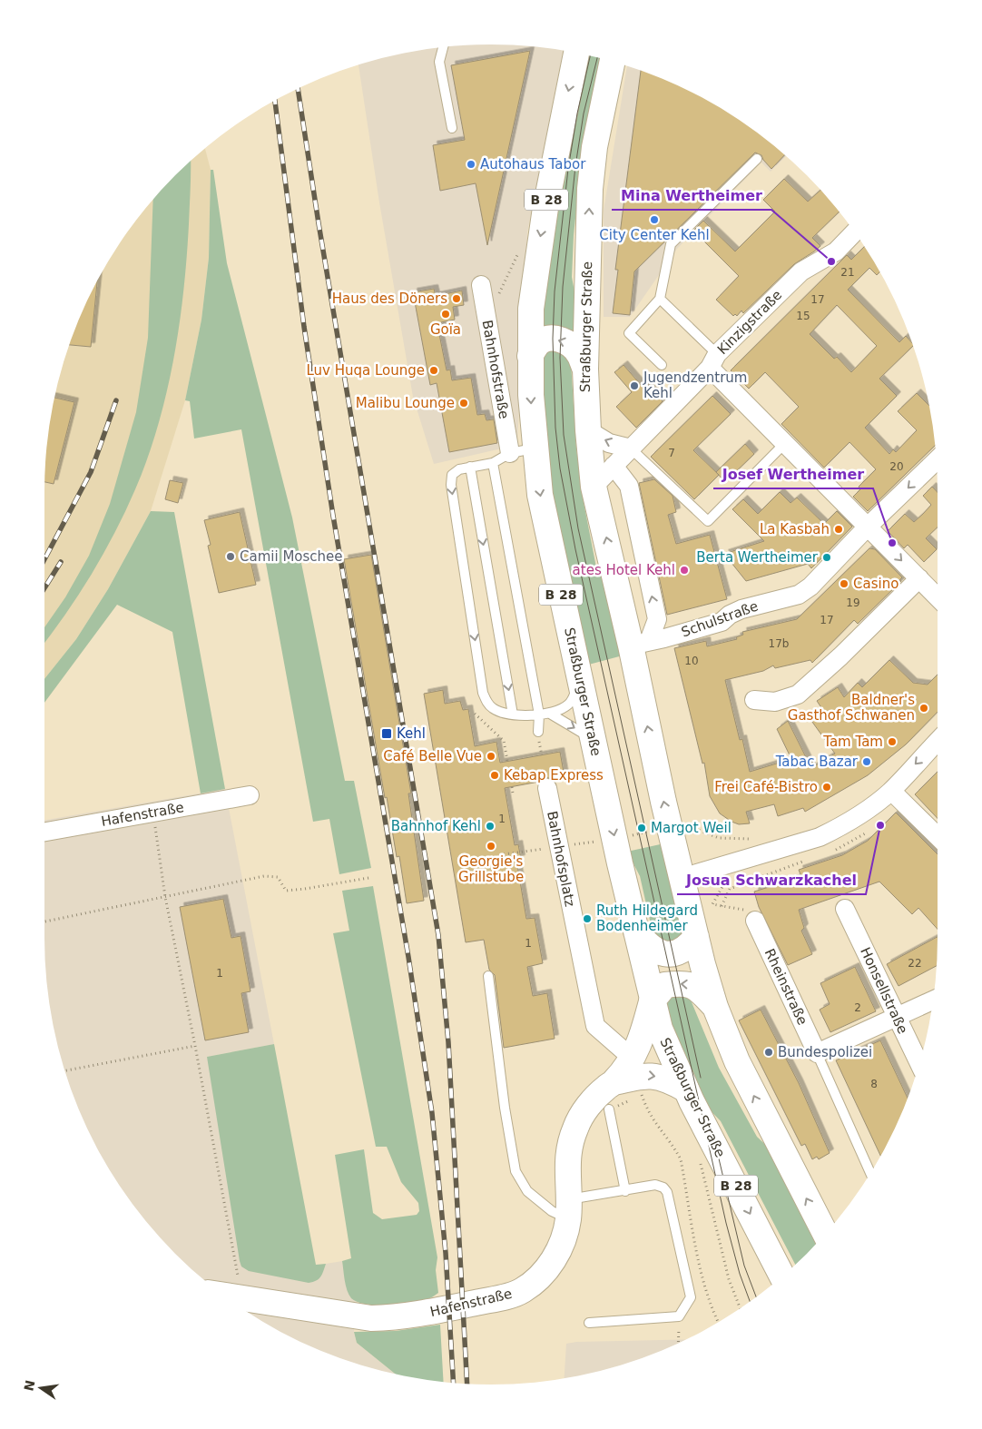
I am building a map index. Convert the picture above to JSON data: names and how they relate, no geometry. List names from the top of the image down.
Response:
{
  "streets": {
    "main road": ["B 28", "Straßburger Straße", "Hafenstraße"],
    "street": [
      "Kinzigstraße",
      "Bahnhofstraße",
      "Schulstraße",
      "Bahnhofsplatz",
      "Rheinstraße",
      "Honsellstraße"
    ]
  },
  "crossings": [
    ["Kinzigstraße", "Straßburger Straße"],
    ["Straßburger Straße", "Bahnhofstraße"],
    ["Straßburger Straße", "Schulstraße"],
    ["Straßburger Straße", "Hafenstraße"]
  ],
  "places": {
    "other": [
      "Autohaus Tabor",
      "City Center Kehl",
      "Mina Wertheimer",
      "Haus des Döners",
      "Goïa",
      "Luv Huqa Lounge",
      "Jugendzentrum Kehl",
      "Malibu Lounge",
      "La Kasbah",
      "Josef Wertheimer",
      "Camii Moschee",
      "Berta Wertheimer",
      "ates Hotel Kehl",
      "Casino",
      "Baldner's Gasthof Schwanen",
      "Tam Tam",
      "Café Belle Vue",
      "Tabac Bazar",
      "Kebap Express",
      "Frei Café-Bistro",
      "Josua Schwarzkachel",
      "Bahnhof Kehl",
      "Margot Weil",
      "Georgie's Grillstube",
      "Ruth Hildegard Bodenheimer",
      "Bundespolizei"
    ],
    "transit": ["Kehl"]
  },
  "house_numbers": [
    "21",
    "17",
    "15",
    "7",
    "20",
    "19",
    "17",
    "17b",
    "10",
    "1",
    "1",
    "22",
    "1",
    "2",
    "8"
  ],
  "north": "left"
}
